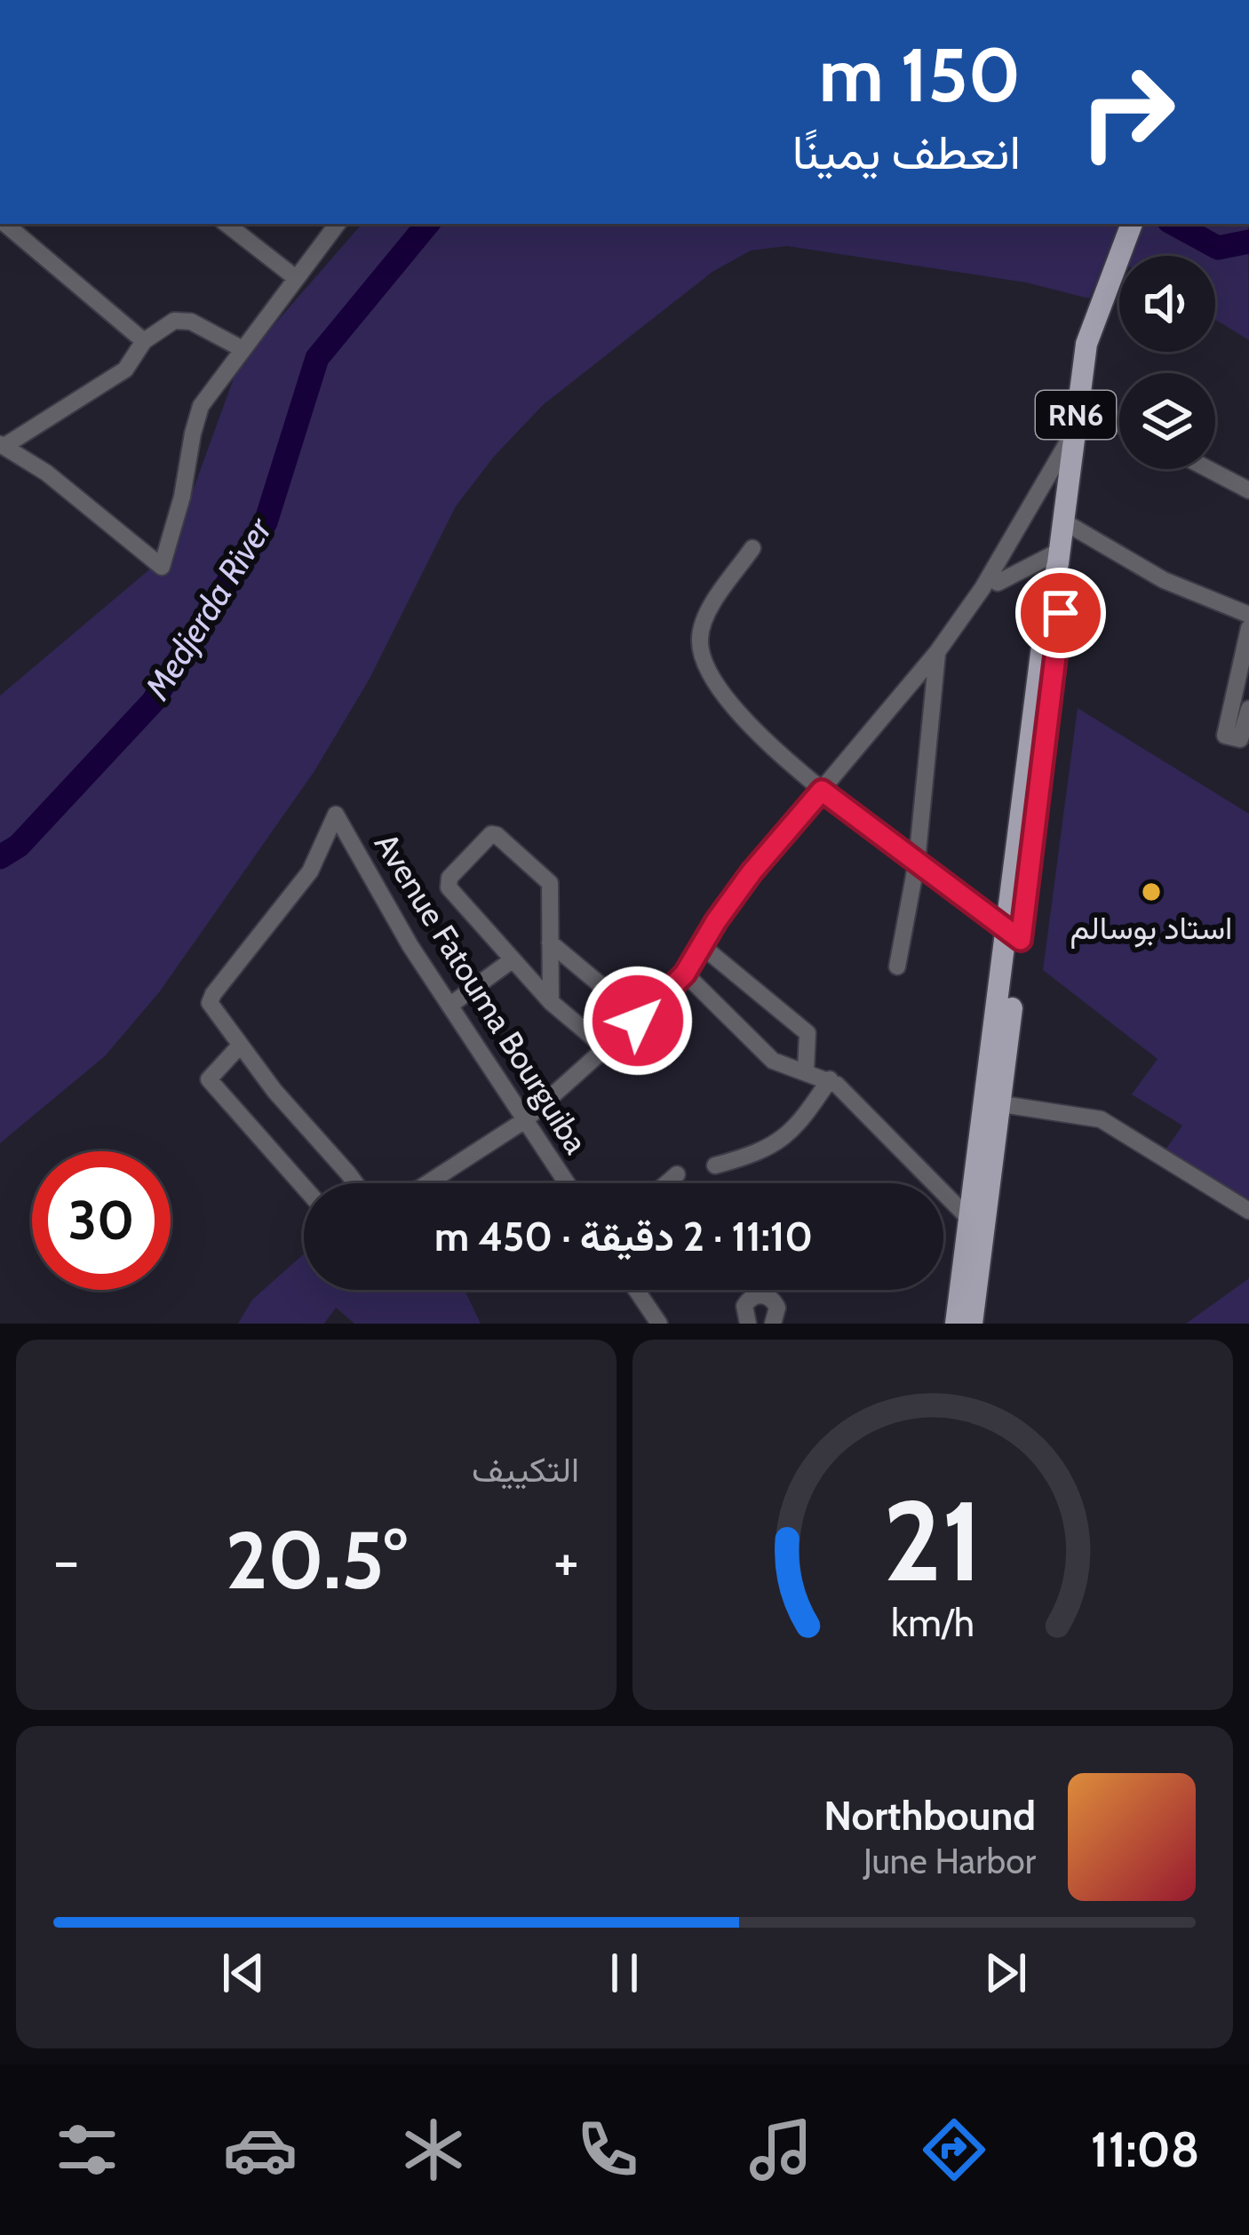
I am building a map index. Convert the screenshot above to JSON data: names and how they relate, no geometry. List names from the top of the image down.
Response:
{
  "streets": {
    "main road": ["RN6"],
    "street": ["Avenue Fatouma Bourguiba"]
  },
  "water": ["Medjerda River"],
  "places": ["استاد بوسالم"],
  "page": {
    "turn": ["150 m", "انعطف يمينًا"],
    "limit": "30",
    "trip": "11:10 · 2 دقيقة · 450 m",
    "tile": "التكييف",
    "heat": ["−", "20.5°", "+"],
    "song": ["Northbound", "June Harbor"],
    "tabs": "11:08",
    "gauge": ["21", "km/h"]
  }
}
